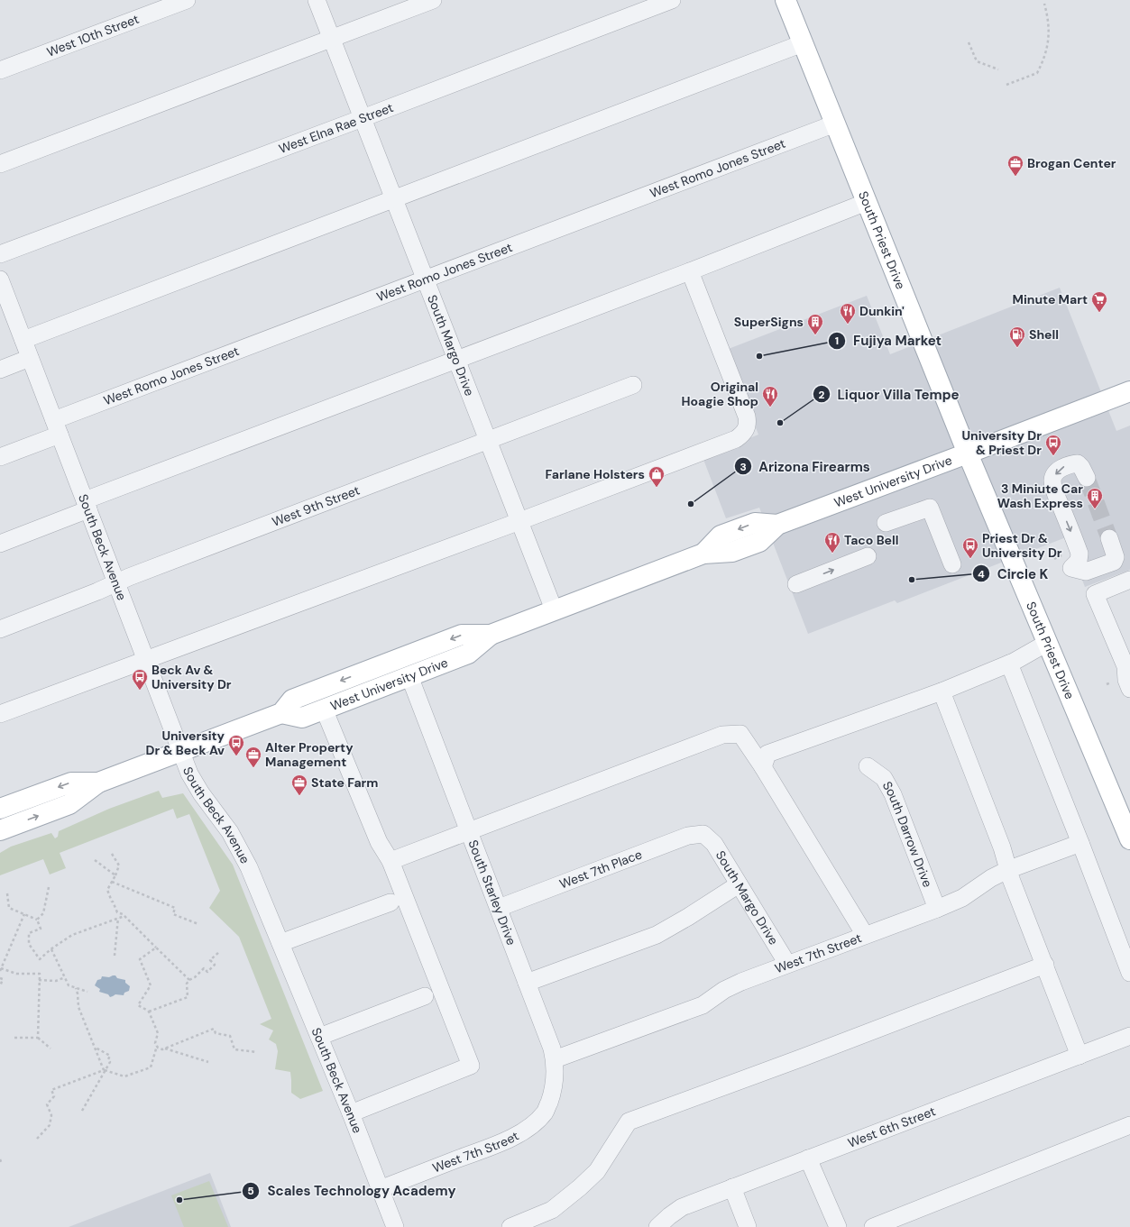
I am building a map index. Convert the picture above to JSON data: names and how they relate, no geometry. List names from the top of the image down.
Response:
{
  "streets": {
    "main road": ["South Priest Drive", "West University Drive"],
    "street": [
      "West 10th Street",
      "West Elna Rae Street",
      "West Romo Jones Street",
      "South Margo Drive",
      "West 9th Street",
      "South Beck Avenue",
      "South Darrow Drive",
      "West 7th Place",
      "South Starley Drive",
      "West 7th Street",
      "West 6th Street"
    ]
  },
  "crossings": [
    ["West Elna Rae Street", "South Margo Drive"],
    ["West Romo Jones Street", "South Priest Drive"],
    ["West Romo Jones Street", "South Margo Drive"],
    ["West Romo Jones Street", "South Beck Avenue"],
    ["South Priest Drive", "West University Drive"],
    ["South Margo Drive", "West University Drive"],
    ["South Margo Drive", "West 9th Street"],
    ["South Margo Drive", "West 7th Place"],
    ["South Margo Drive", "West 7th Street"],
    ["West University Drive", "South Beck Avenue"],
    ["West University Drive", "South Starley Drive"],
    ["West 9th Street", "South Beck Avenue"],
    ["South Beck Avenue", "West 7th Street"],
    ["South Darrow Drive", "West 7th Street"],
    ["West 7th Place", "South Starley Drive"],
    ["South Starley Drive", "West 7th Street"]
  ],
  "places": {
    "office": ["Brogan Center", "Alter Property Management", "State Farm"],
    "supermarket": ["Minute Mart"],
    "restaurant": ["Dunkin'", "Original Hoagie Shop", "Taco Bell"],
    "building": ["SuperSigns", "3 Miniute Car Wash Express"],
    "fuel station": ["Shell"],
    "other": [
      "Fujiya Market",
      "Liquor Villa Tempe",
      "Arizona Firearms",
      "Circle K",
      "Scales Technology Academy"
    ],
    "bus stop": [
      "University Dr & Priest Dr",
      "Priest Dr & University Dr",
      "Beck Av & University Dr",
      "University Dr & Beck Av"
    ],
    "shop": ["Farlane Holsters"]
  }
}
